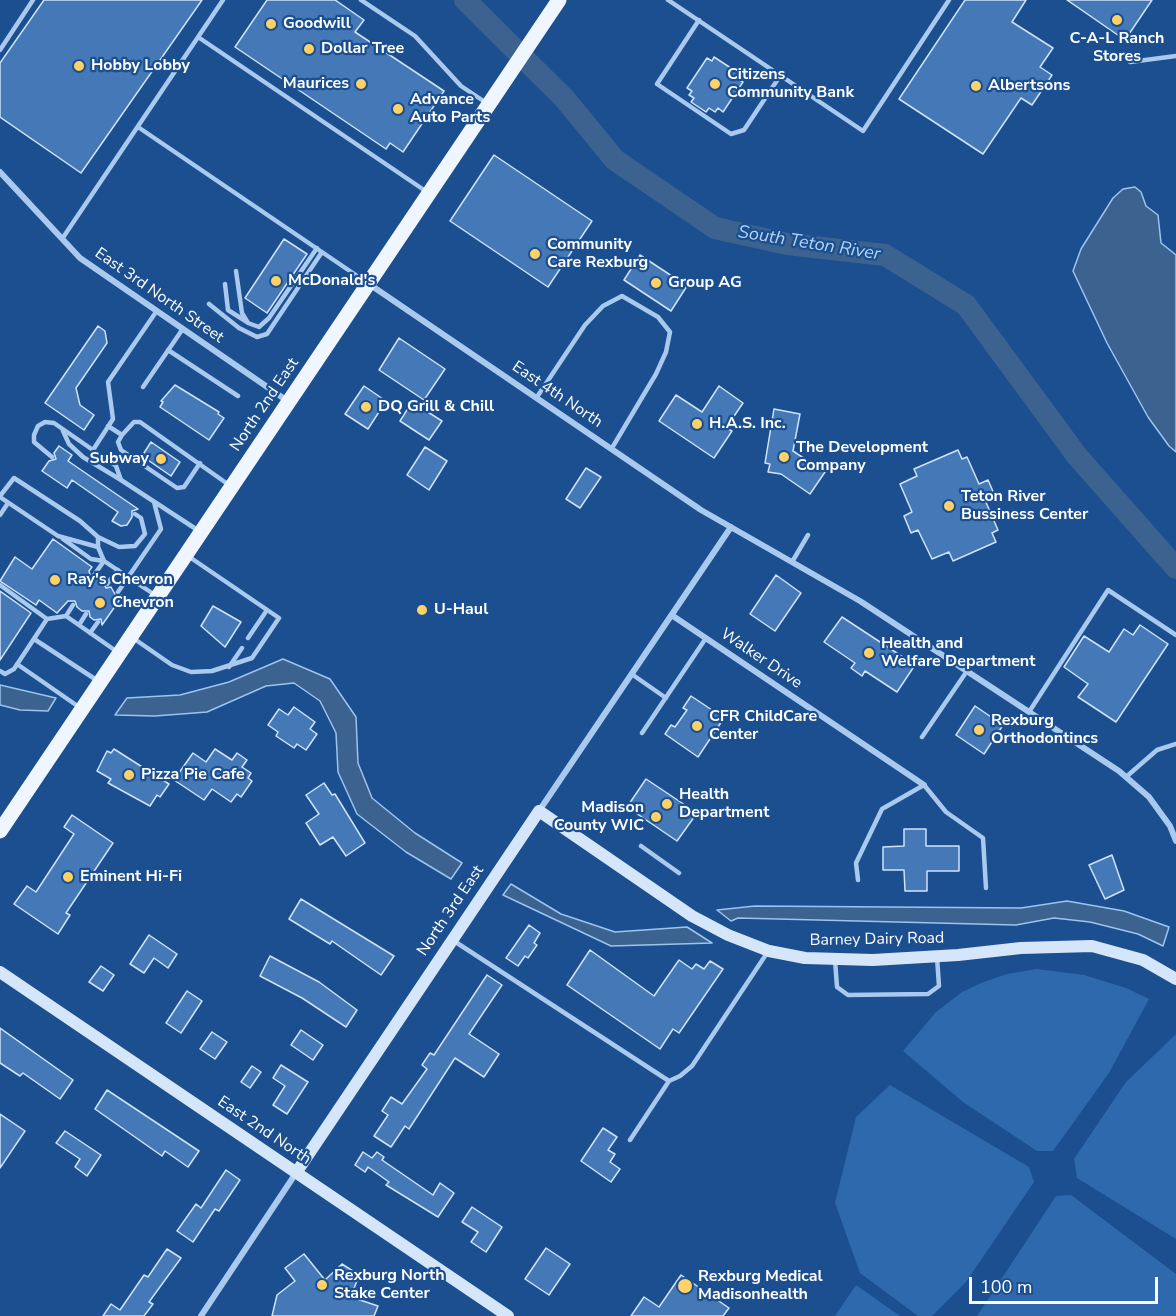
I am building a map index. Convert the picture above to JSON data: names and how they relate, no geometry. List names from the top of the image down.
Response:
{
  "streets": {
    "main road": ["North 2nd East"],
    "street": [
      "East 3rd North Street",
      "East 4th North",
      "Walker Drive",
      "North 3rd East",
      "Barney Dairy Road",
      "East 2nd North"
    ]
  },
  "crossings": [
    ["East 3rd North Street", "North 2nd East"],
    ["East 4th North", "North 2nd East"],
    ["East 4th North", "North 3rd East"],
    ["Walker Drive", "North 3rd East"],
    ["North 3rd East", "Barney Dairy Road"],
    ["North 3rd East", "East 2nd North"]
  ],
  "water": ["South Teton River"],
  "places": [
    "C-A-L Ranch Stores",
    "Goodwill",
    "Dollar Tree",
    "Hobby Lobby",
    "Maurices",
    "Citizens Community Bank",
    "Albertsons",
    "Advance Auto Parts",
    "Community Care Rexburg",
    "McDonald's",
    "Group AG",
    "DQ Grill & Chill",
    "H.A.S. Inc.",
    "The Development Company",
    "Subway",
    "Teton River Bussiness Center",
    "Ray's Chevron",
    "Chevron",
    "U-Haul",
    "Health and Welfare Department",
    "CFR ChildCare Center",
    "Rexburg Orthodontincs",
    "Pizza Pie Cafe",
    "Health Department",
    "Madison County WIC",
    "Eminent Hi-Fi",
    "Rexburg North Stake Center",
    "Rexburg Medical Madisonhealth"
  ],
  "scale_bar": "100 m"
}
